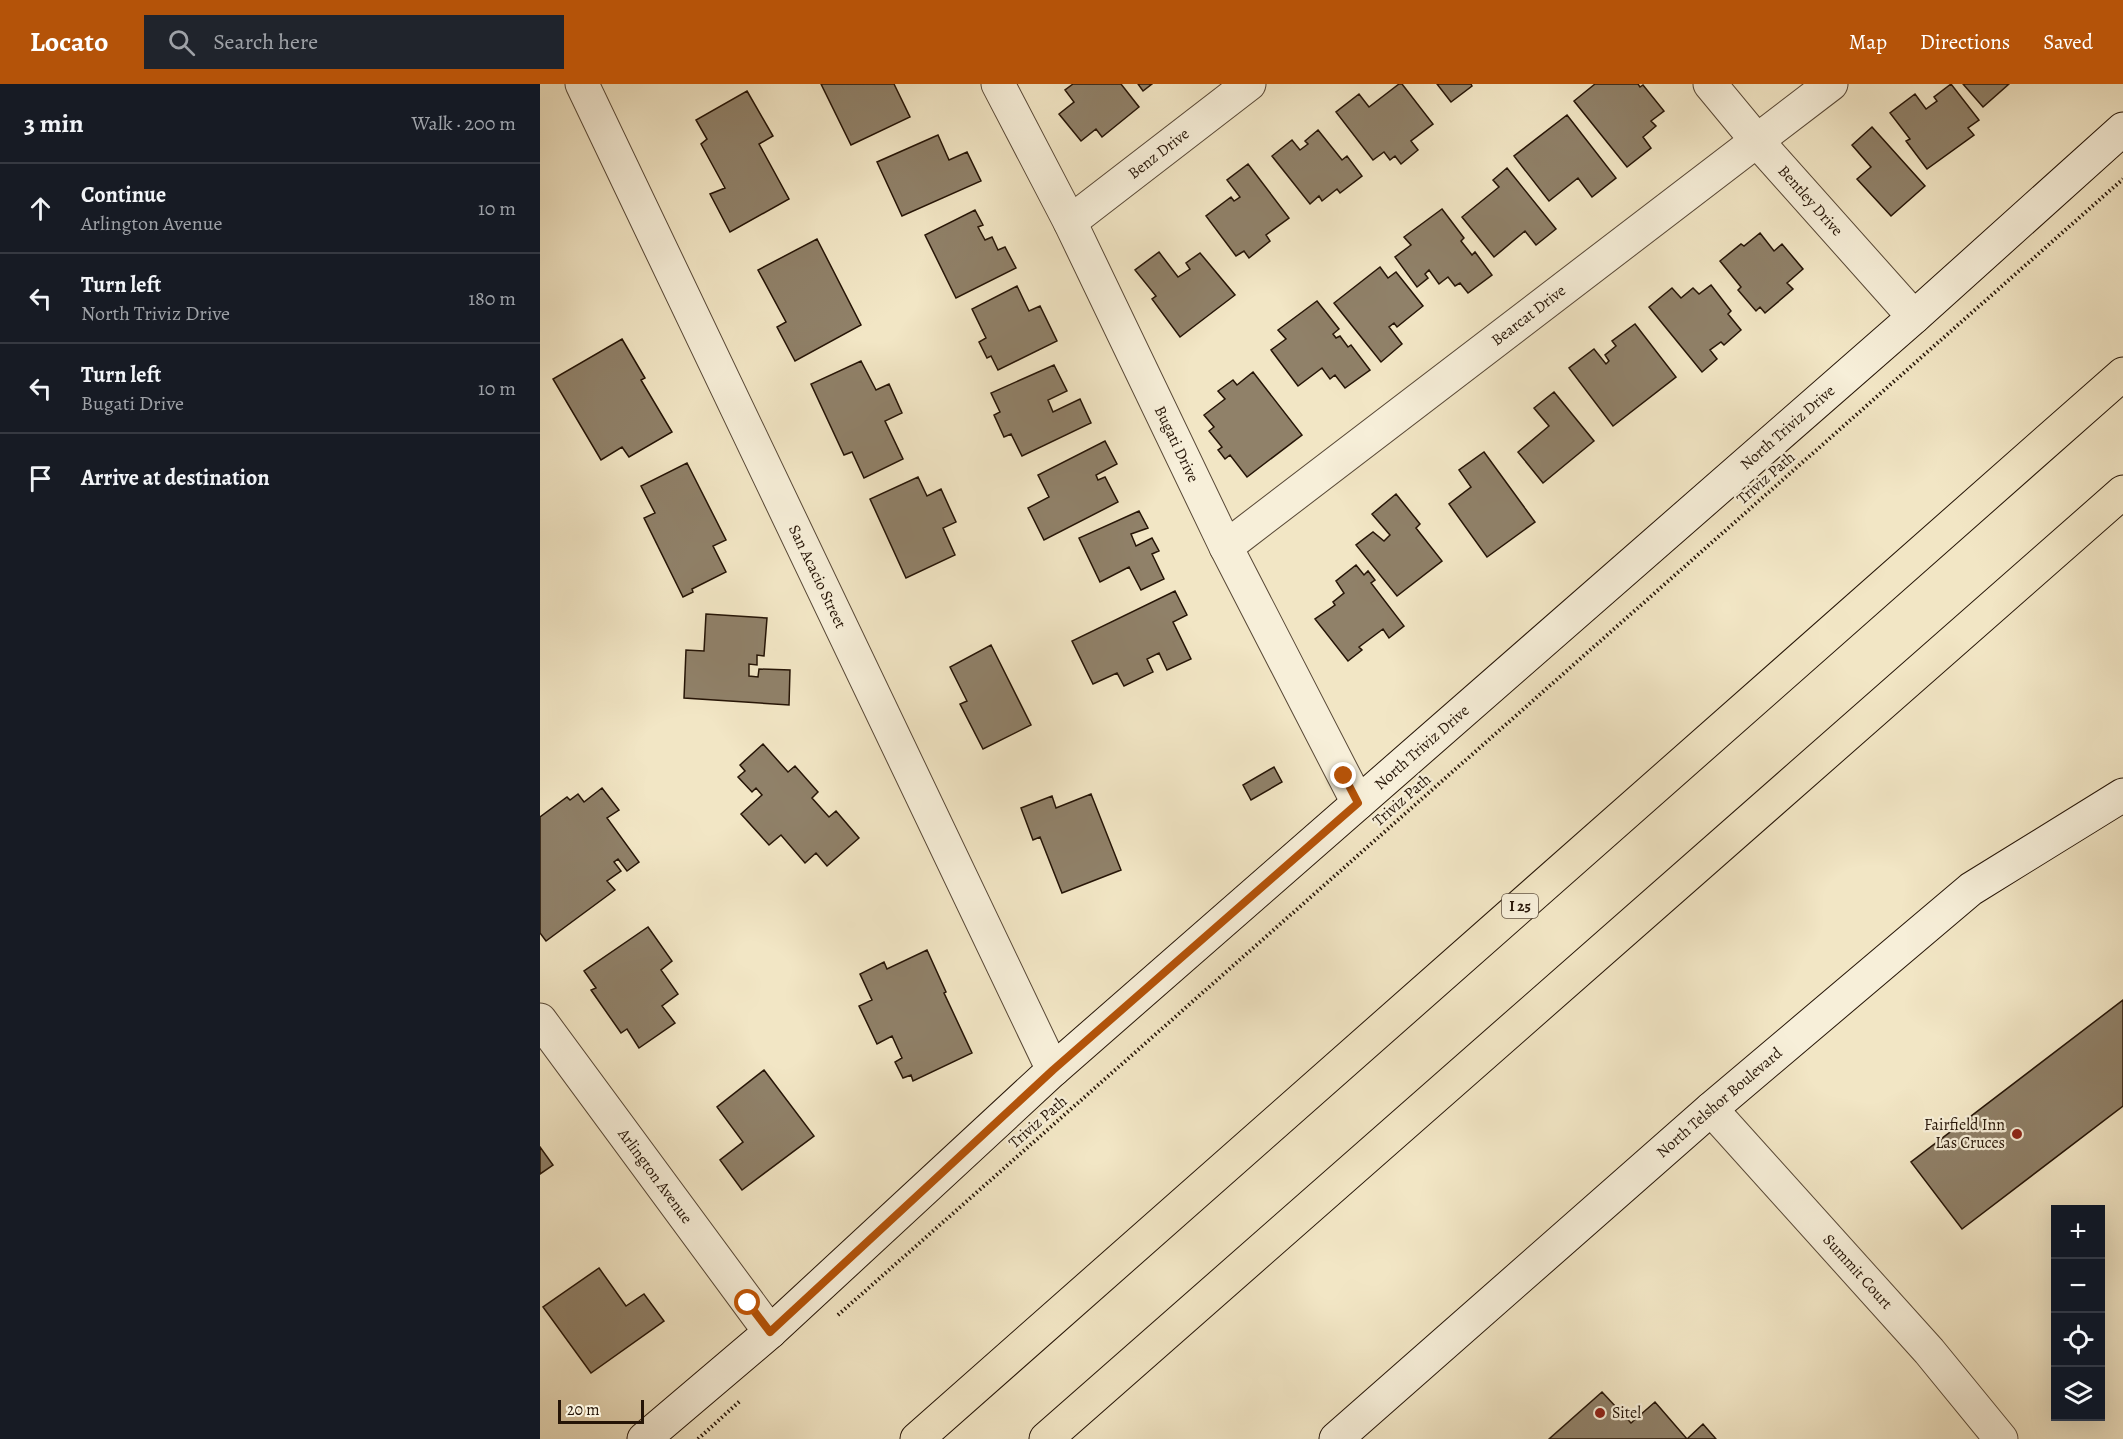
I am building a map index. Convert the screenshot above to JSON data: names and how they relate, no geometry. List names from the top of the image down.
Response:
{
  "streets": {
    "highway": ["I 25"],
    "street": [
      "Benz Drive",
      "Bentley Drive",
      "Bearcat Drive",
      "North Triviz Drive",
      "Bugati Drive",
      "San Acacio Street",
      "North Telshor Boulevard",
      "Arlington Avenue",
      "Summit Court"
    ],
    "path": ["Triviz Path"]
  },
  "crossings": [
    ["Benz Drive", "Bugati Drive"],
    ["Bentley Drive", "Bearcat Drive"],
    ["Bentley Drive", "North Triviz Drive"],
    ["Bearcat Drive", "Bugati Drive"],
    ["North Triviz Drive", "Bugati Drive"],
    ["North Triviz Drive", "San Acacio Street"],
    ["North Triviz Drive", "Arlington Avenue"],
    ["North Telshor Boulevard", "Summit Court"]
  ],
  "places": ["Fairfield Inn Las Cruces", "Sitel"],
  "scale_bar": "20 m",
  "page": {
    "header": "Locato",
    "search": "Search here",
    "nav": ["Map", "Directions", "Saved"],
    "heading": ["3 min", "Walk · 200 m"],
    "list": [
      ["Continue", "Arlington Avenue", "10 m"],
      ["Turn left", "North Triviz Drive", "180 m"],
      ["Turn left", "Bugati Drive", "10 m"],
      "Arrive at destination"
    ],
    "map_buttons": ["+", "−"],
    "scale": "20 m"
  }
}
